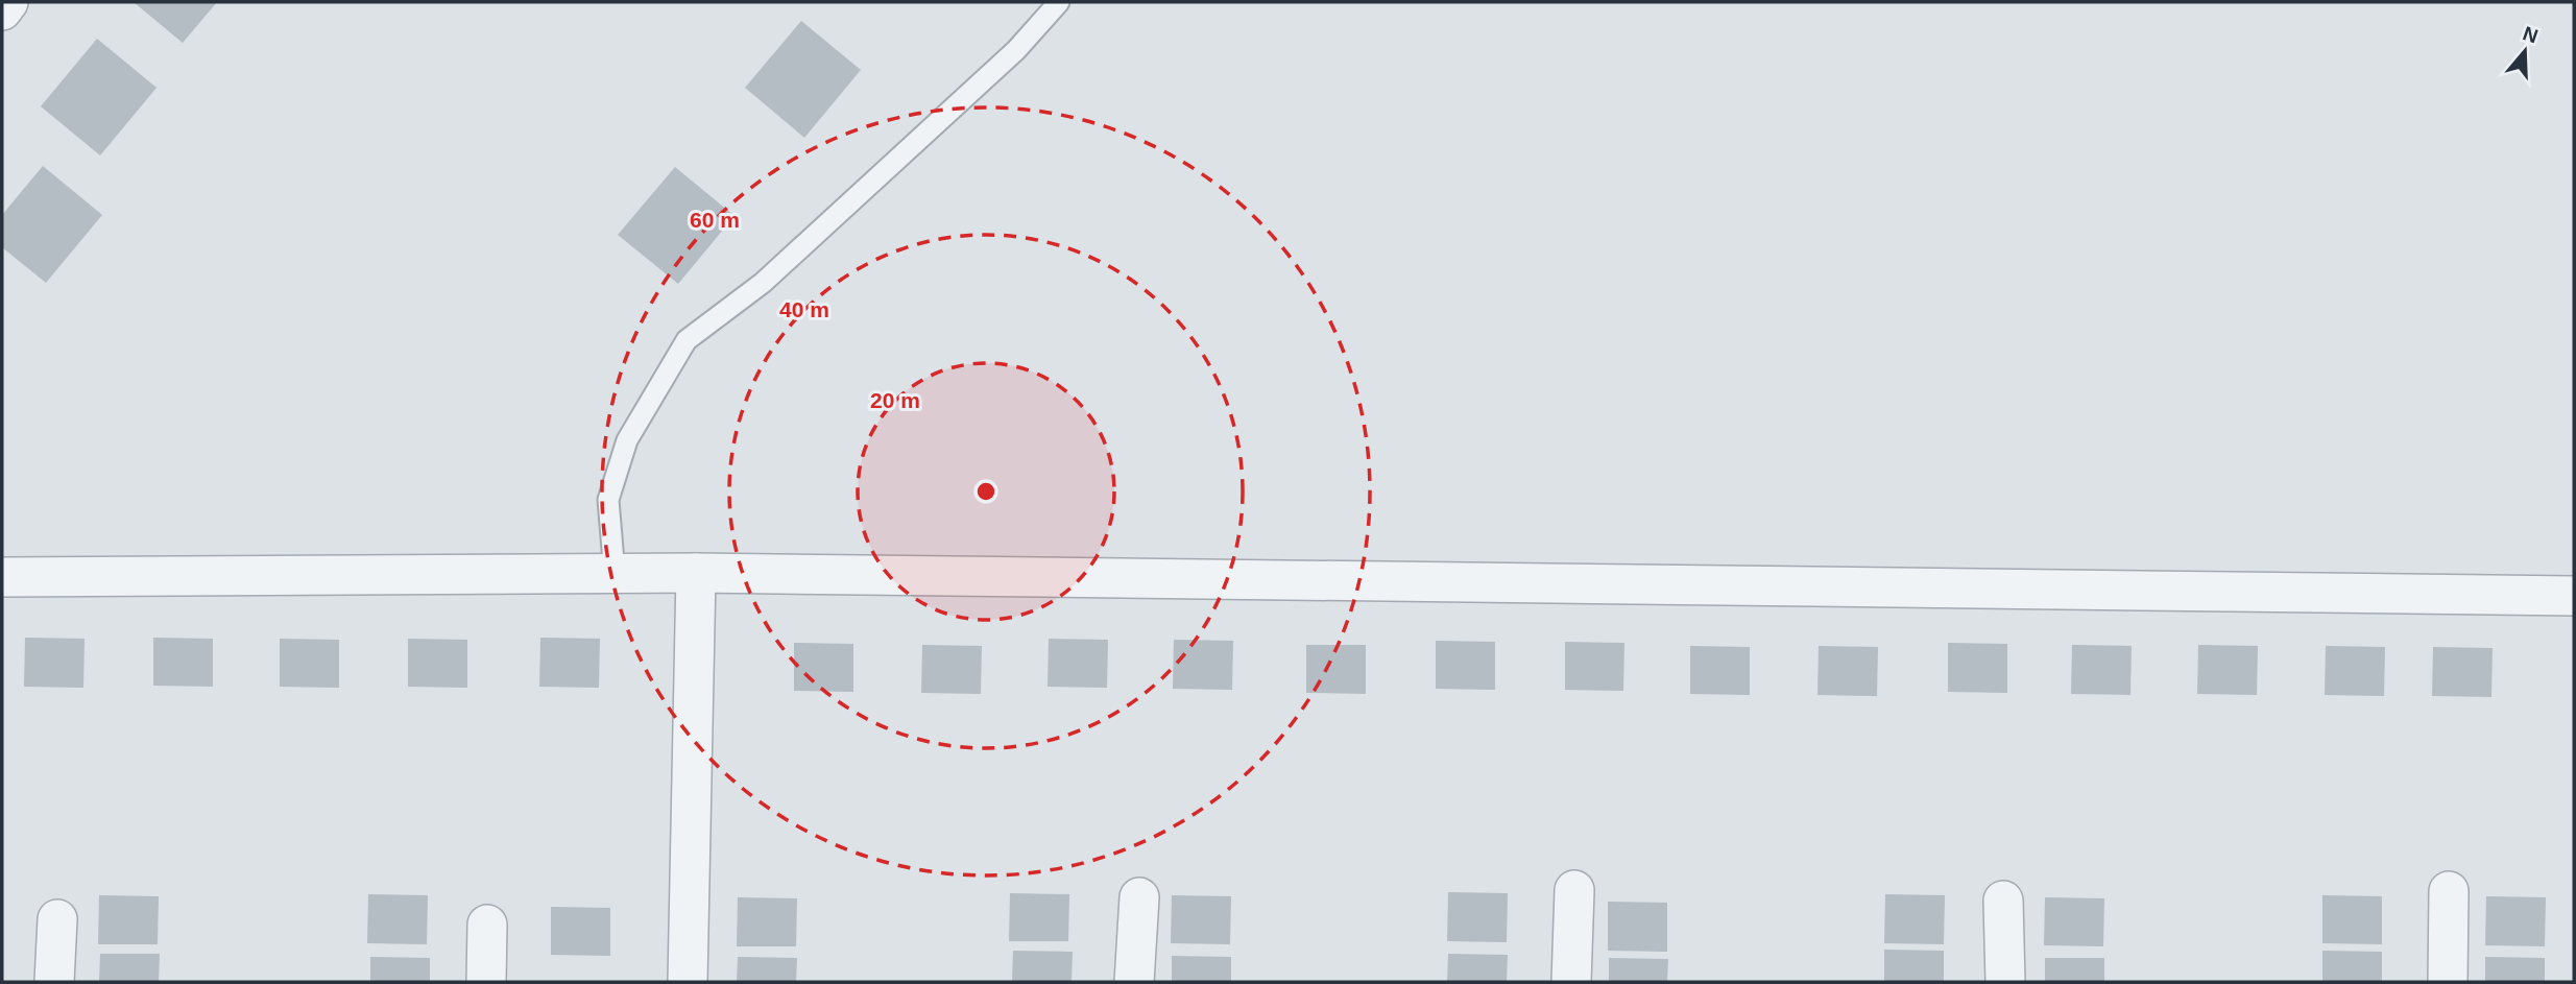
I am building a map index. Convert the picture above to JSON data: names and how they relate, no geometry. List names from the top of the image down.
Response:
{
  "north": "top",
  "rings": ["60 m", "40 m", "20 m"]
}
